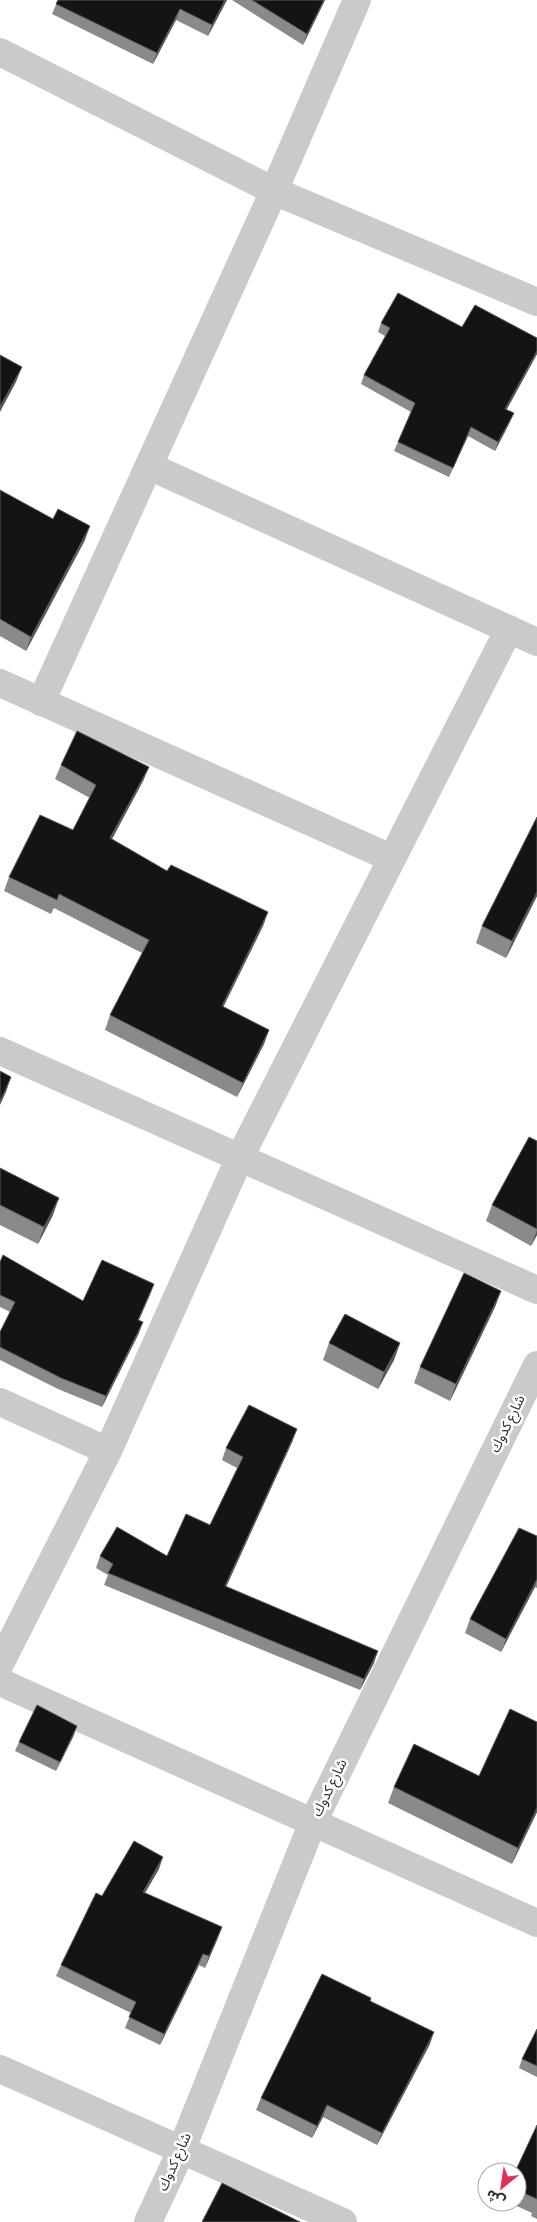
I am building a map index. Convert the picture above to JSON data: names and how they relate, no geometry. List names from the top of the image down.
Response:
{
  "streets": {
    "street": ["شارع كدوك"]
  },
  "north": "bottom left"
}
